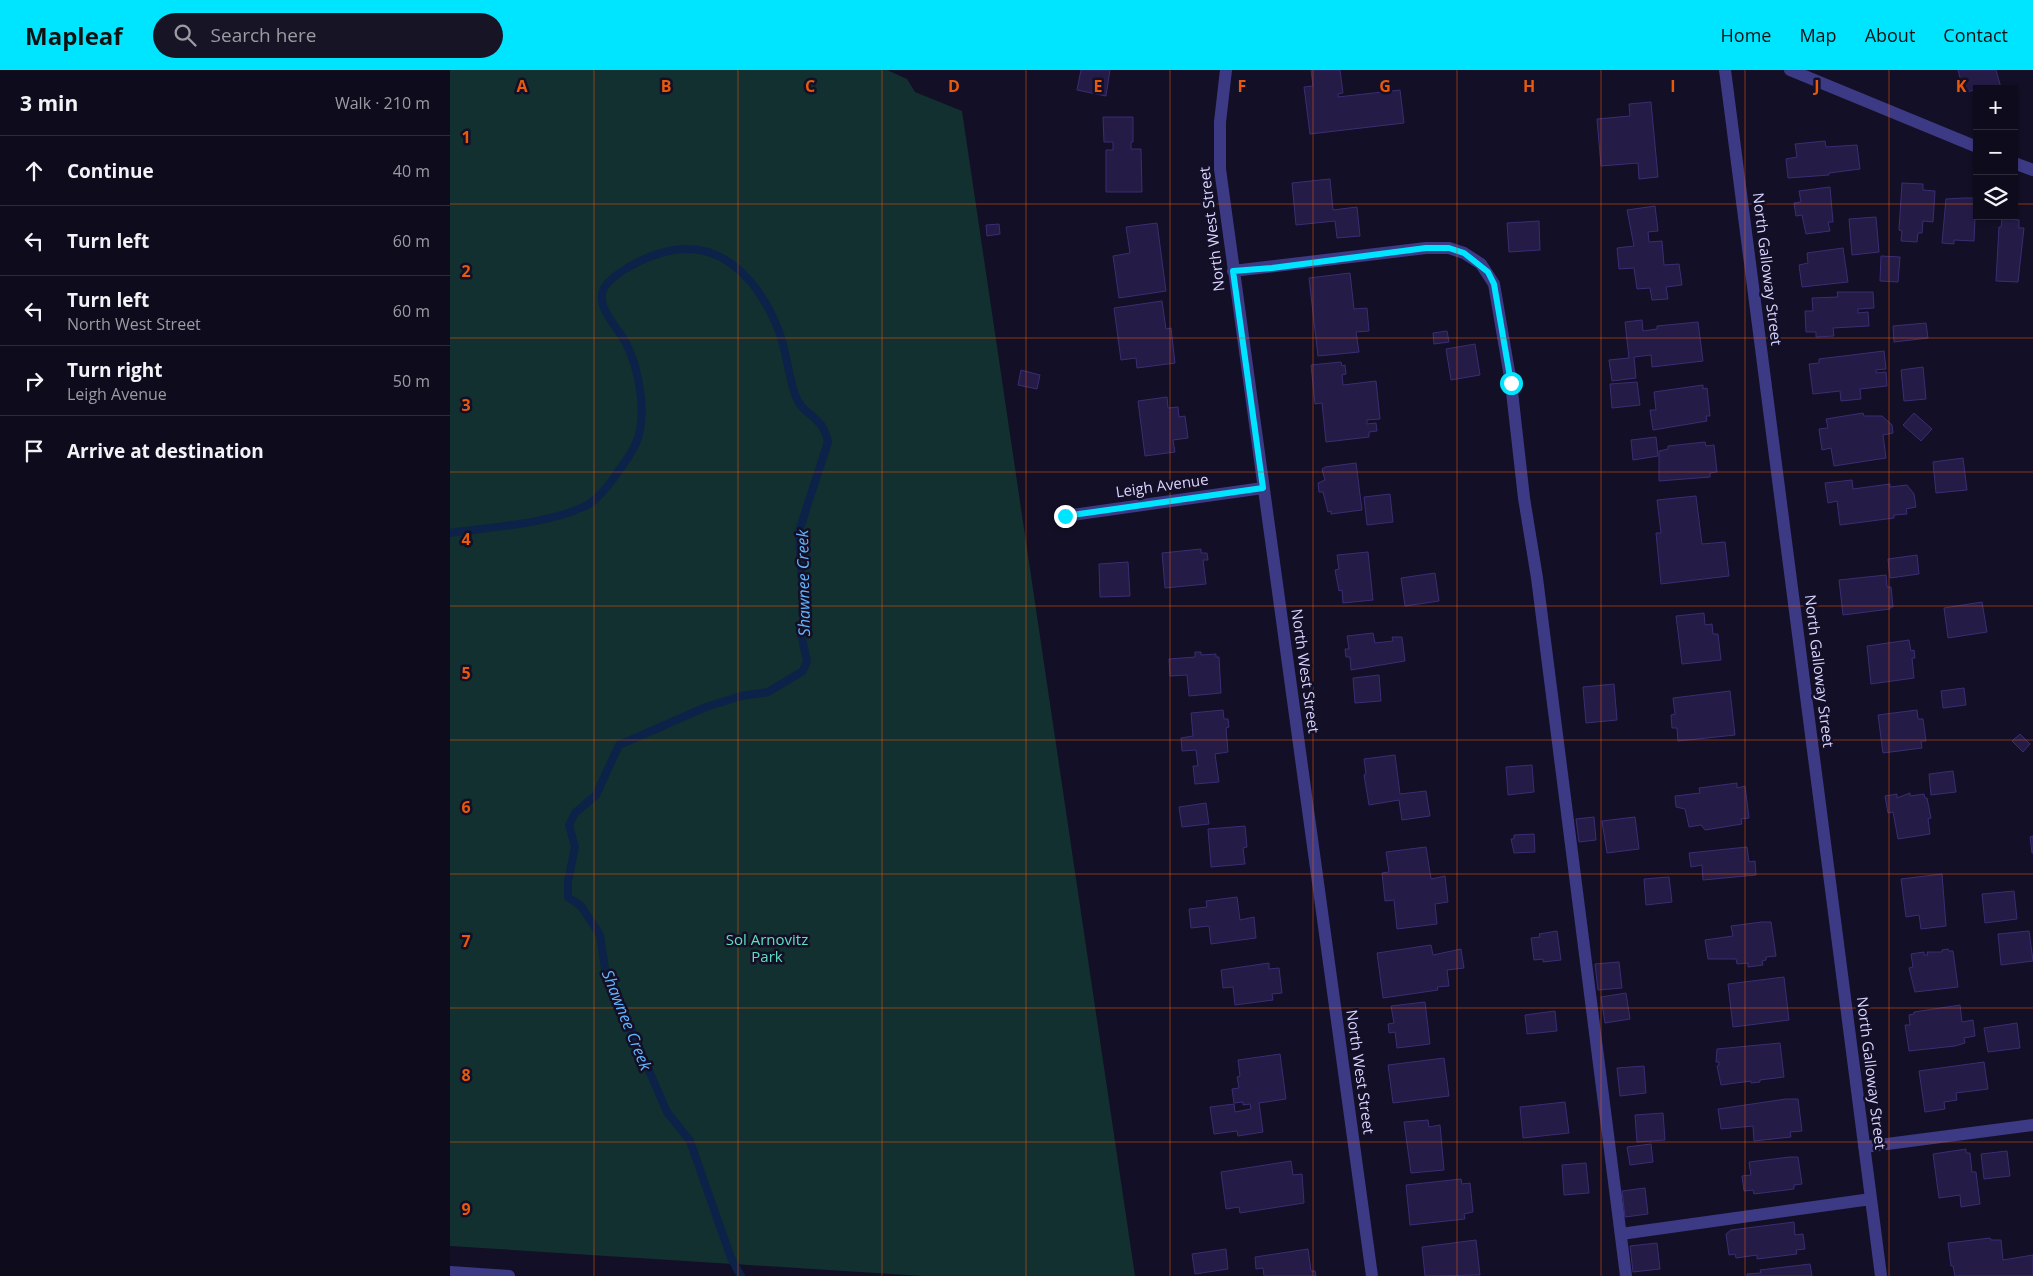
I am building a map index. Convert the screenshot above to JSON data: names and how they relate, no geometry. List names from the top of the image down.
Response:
{
  "streets": {
    "street": ["North West Street", "North Galloway Street", "Leigh Avenue"]
  },
  "crossings": [
    ["North West Street", "Leigh Avenue"]
  ],
  "water": ["Shawnee Creek"],
  "parks": ["Sol Arnovitz Park"],
  "page": {
    "header": "Mapleaf",
    "search": "Search here",
    "nav": [
      "Home",
      "Map",
      "About",
      "Contact"
    ],
    "heading": ["3 min", "Walk · 210 m"],
    "map_buttons": ["+", "−"],
    "list": [
      ["Continue", "40 m"],
      ["Turn left", "60 m"],
      ["Turn left", "North West Street", "60 m"],
      ["Turn right", "Leigh Avenue", "50 m"],
      "Arrive at destination"
    ]
  },
  "grid": {
    "columns": [
      "A",
      "B",
      "C",
      "D",
      "E",
      "F",
      "G",
      "H",
      "I",
      "J",
      "K"
    ],
    "rows": [
      "1",
      "2",
      "3",
      "4",
      "5",
      "6",
      "7",
      "8",
      "9"
    ]
  }
}
